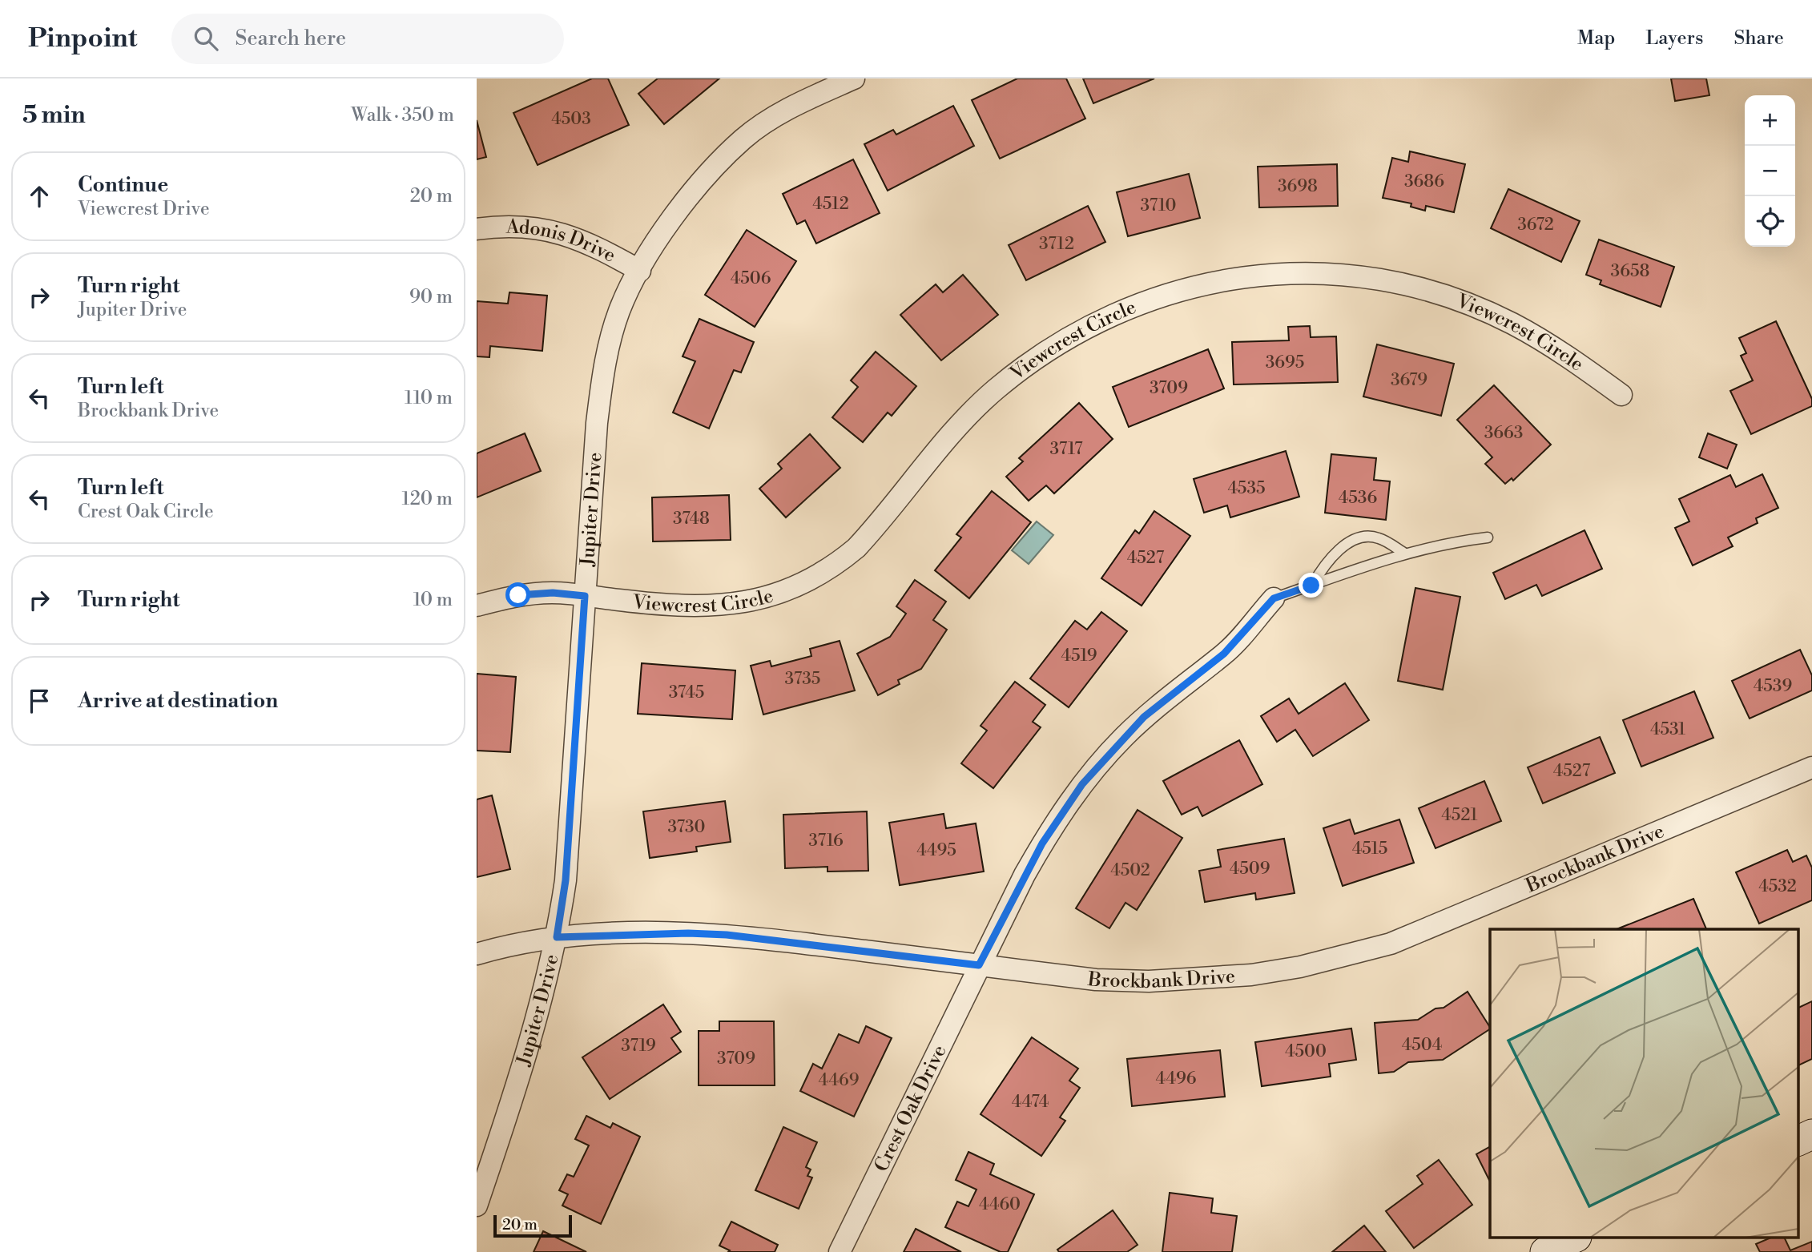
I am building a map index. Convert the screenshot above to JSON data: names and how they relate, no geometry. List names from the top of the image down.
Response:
{
  "streets": {
    "street": [
      "Adonis Drive",
      "Viewcrest Circle",
      "Jupiter Drive",
      "Brockbank Drive",
      "Crest Oak Drive"
    ]
  },
  "crossings": [
    ["Adonis Drive", "Jupiter Drive"],
    ["Viewcrest Circle", "Jupiter Drive"],
    ["Jupiter Drive", "Brockbank Drive"],
    ["Brockbank Drive", "Crest Oak Drive"]
  ],
  "house_numbers": [
    "4503",
    "3686",
    "3698",
    "4512",
    "3710",
    "3672",
    "3712",
    "3658",
    "4506",
    "3695",
    "3679",
    "3709",
    "3663",
    "3717",
    "4535",
    "4536",
    "3748",
    "4527",
    "4519",
    "3735",
    "4539",
    "3745",
    "4531",
    "4527",
    "4521",
    "3730",
    "3716",
    "4515",
    "4495",
    "4509",
    "4502",
    "4532",
    "4504",
    "3719",
    "4500",
    "3709",
    "4496",
    "4469",
    "4474",
    "4460"
  ],
  "scale_bar": "20 m",
  "page": {
    "header": "Pinpoint",
    "search": "Search here",
    "nav": ["Map", "Layers", "Share"],
    "heading": ["5 min", "Walk · 350 m"],
    "map_buttons": ["+", "−"],
    "list": [
      ["Continue", "Viewcrest Drive", "20 m"],
      ["Turn right", "Jupiter Drive", "90 m"],
      ["Turn left", "Brockbank Drive", "110 m"],
      ["Turn left", "Crest Oak Circle", "120 m"],
      ["Turn right", "10 m"],
      "Arrive at destination"
    ],
    "scale": "20 m"
  }
}
